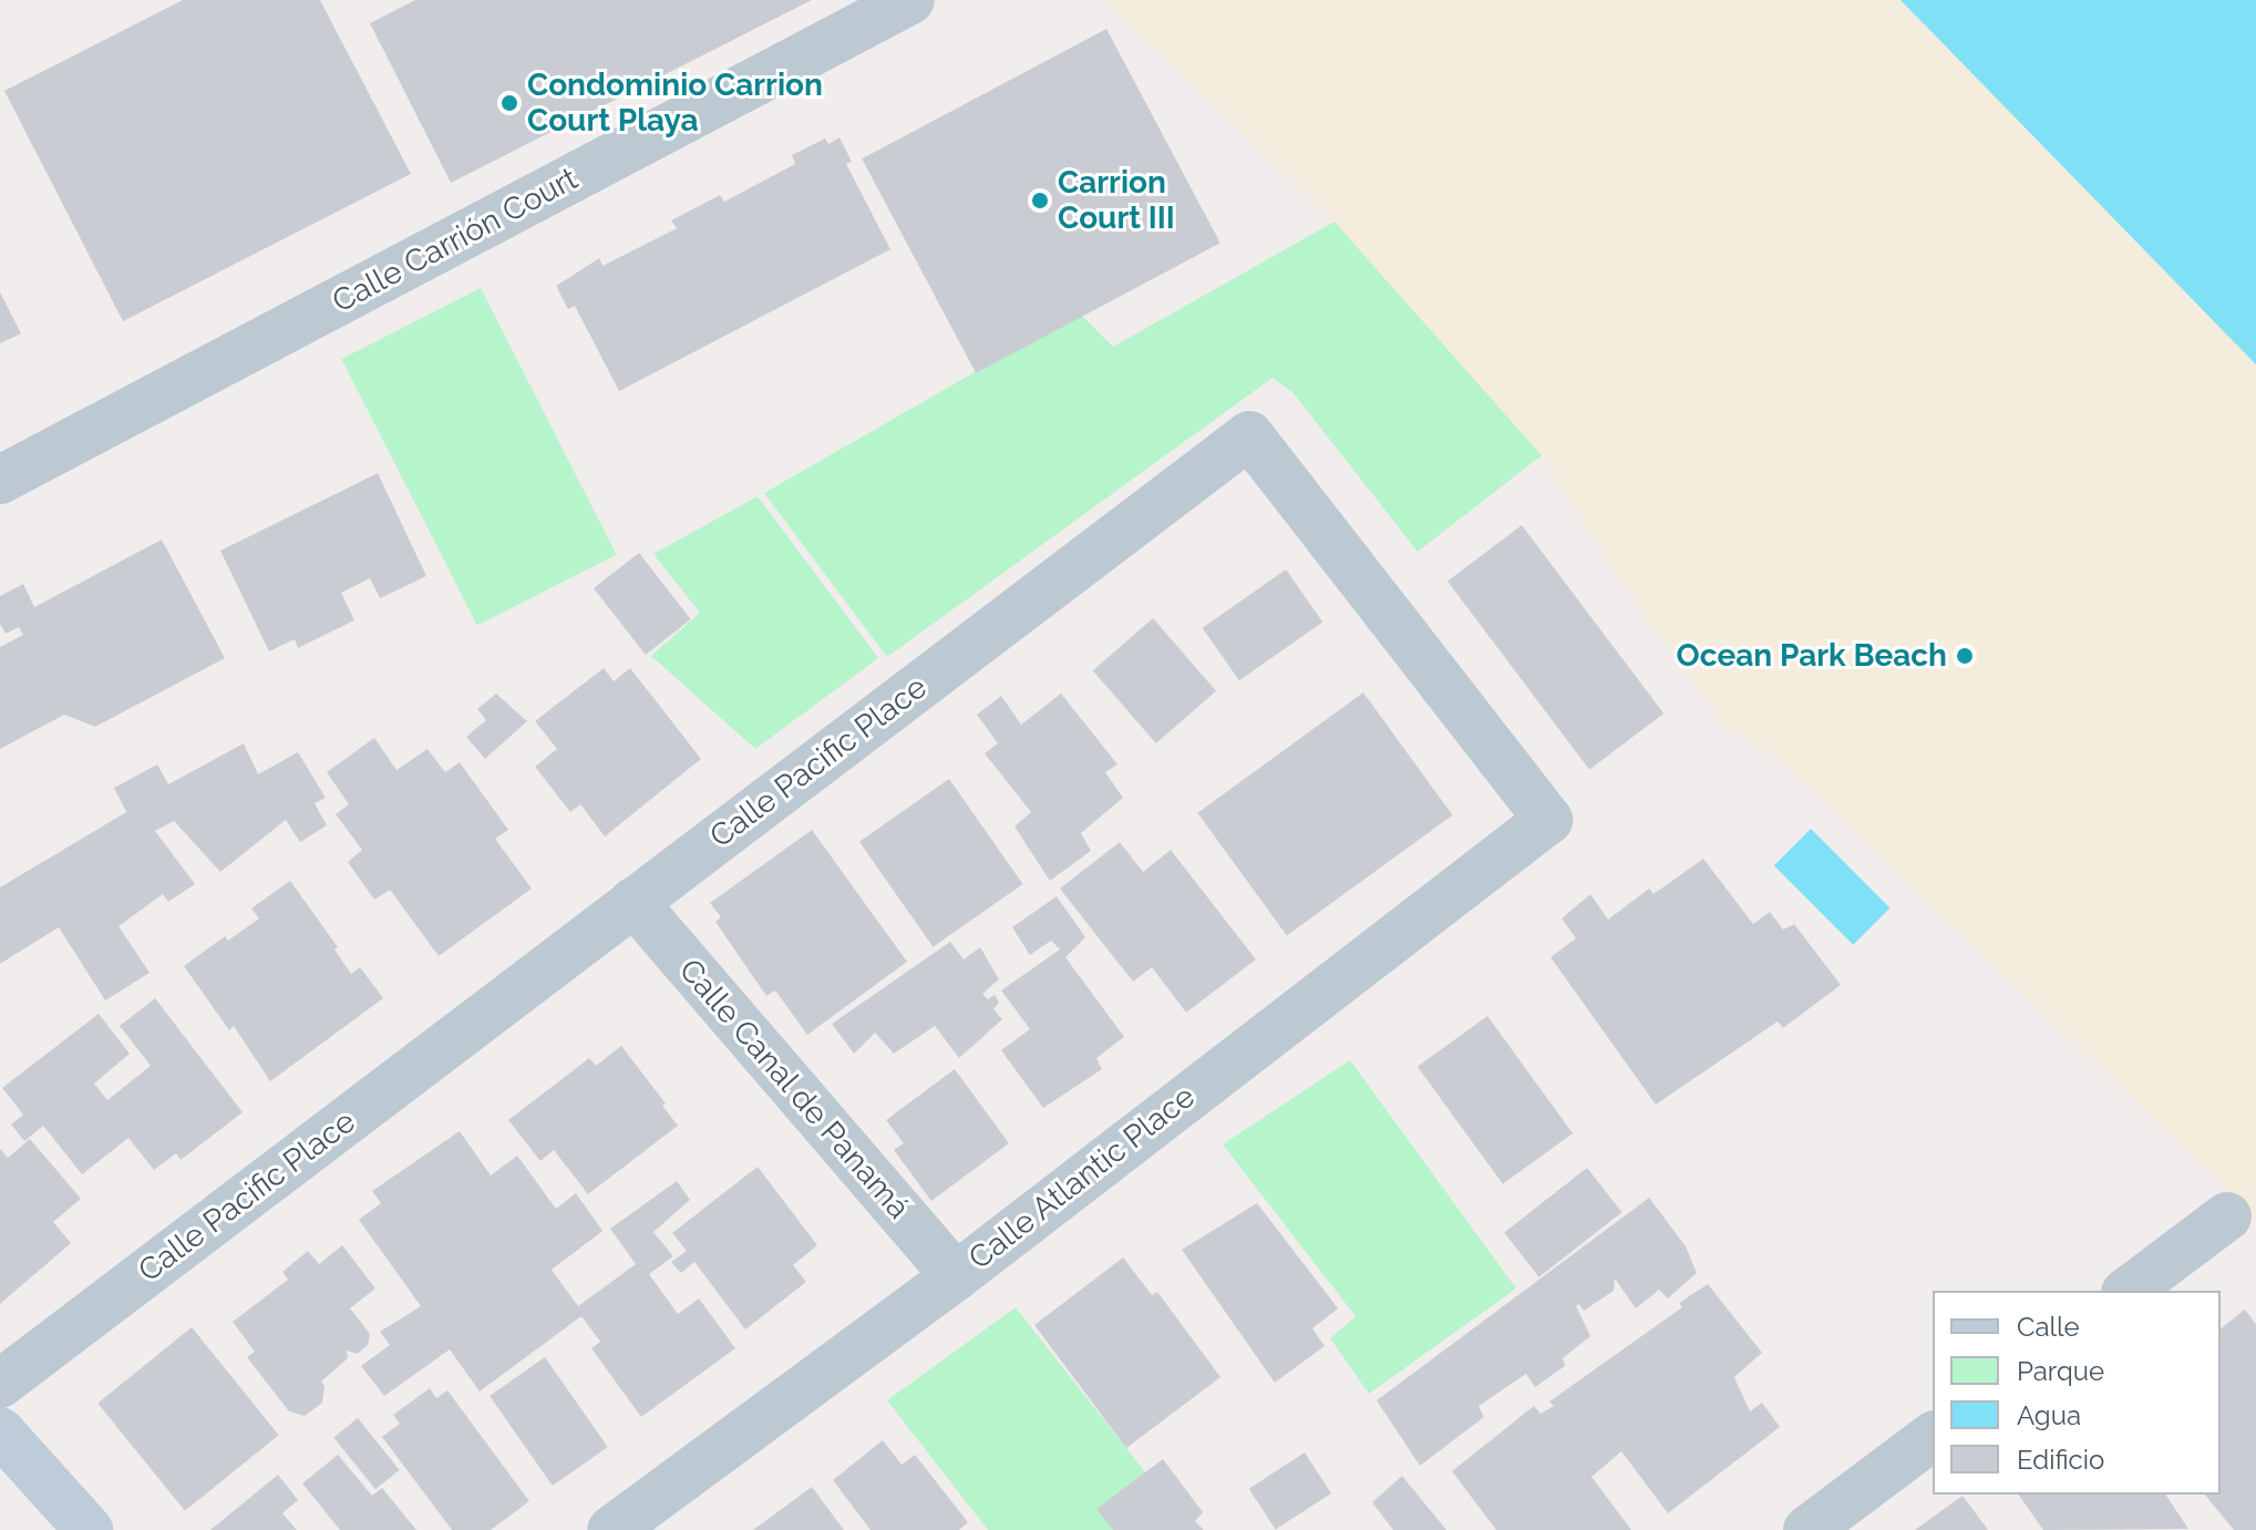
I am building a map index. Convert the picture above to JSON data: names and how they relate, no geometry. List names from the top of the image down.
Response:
{
  "streets": {
    "street": [
      "Calle Carrión Court",
      "Calle Pacific Place",
      "Calle Canal de Panamá",
      "Calle Atlantic Place"
    ]
  },
  "crossings": [
    ["Calle Pacific Place", "Calle Canal de Panamá"],
    ["Calle Pacific Place", "Calle Atlantic Place"],
    ["Calle Canal de Panamá", "Calle Atlantic Place"]
  ],
  "places": ["Condominio Carrion Court Playa", "Carrion Court III", "Ocean Park Beach"],
  "legend": [
    "Calle",
    "Parque",
    "Agua",
    "Edificio"
  ]
}
